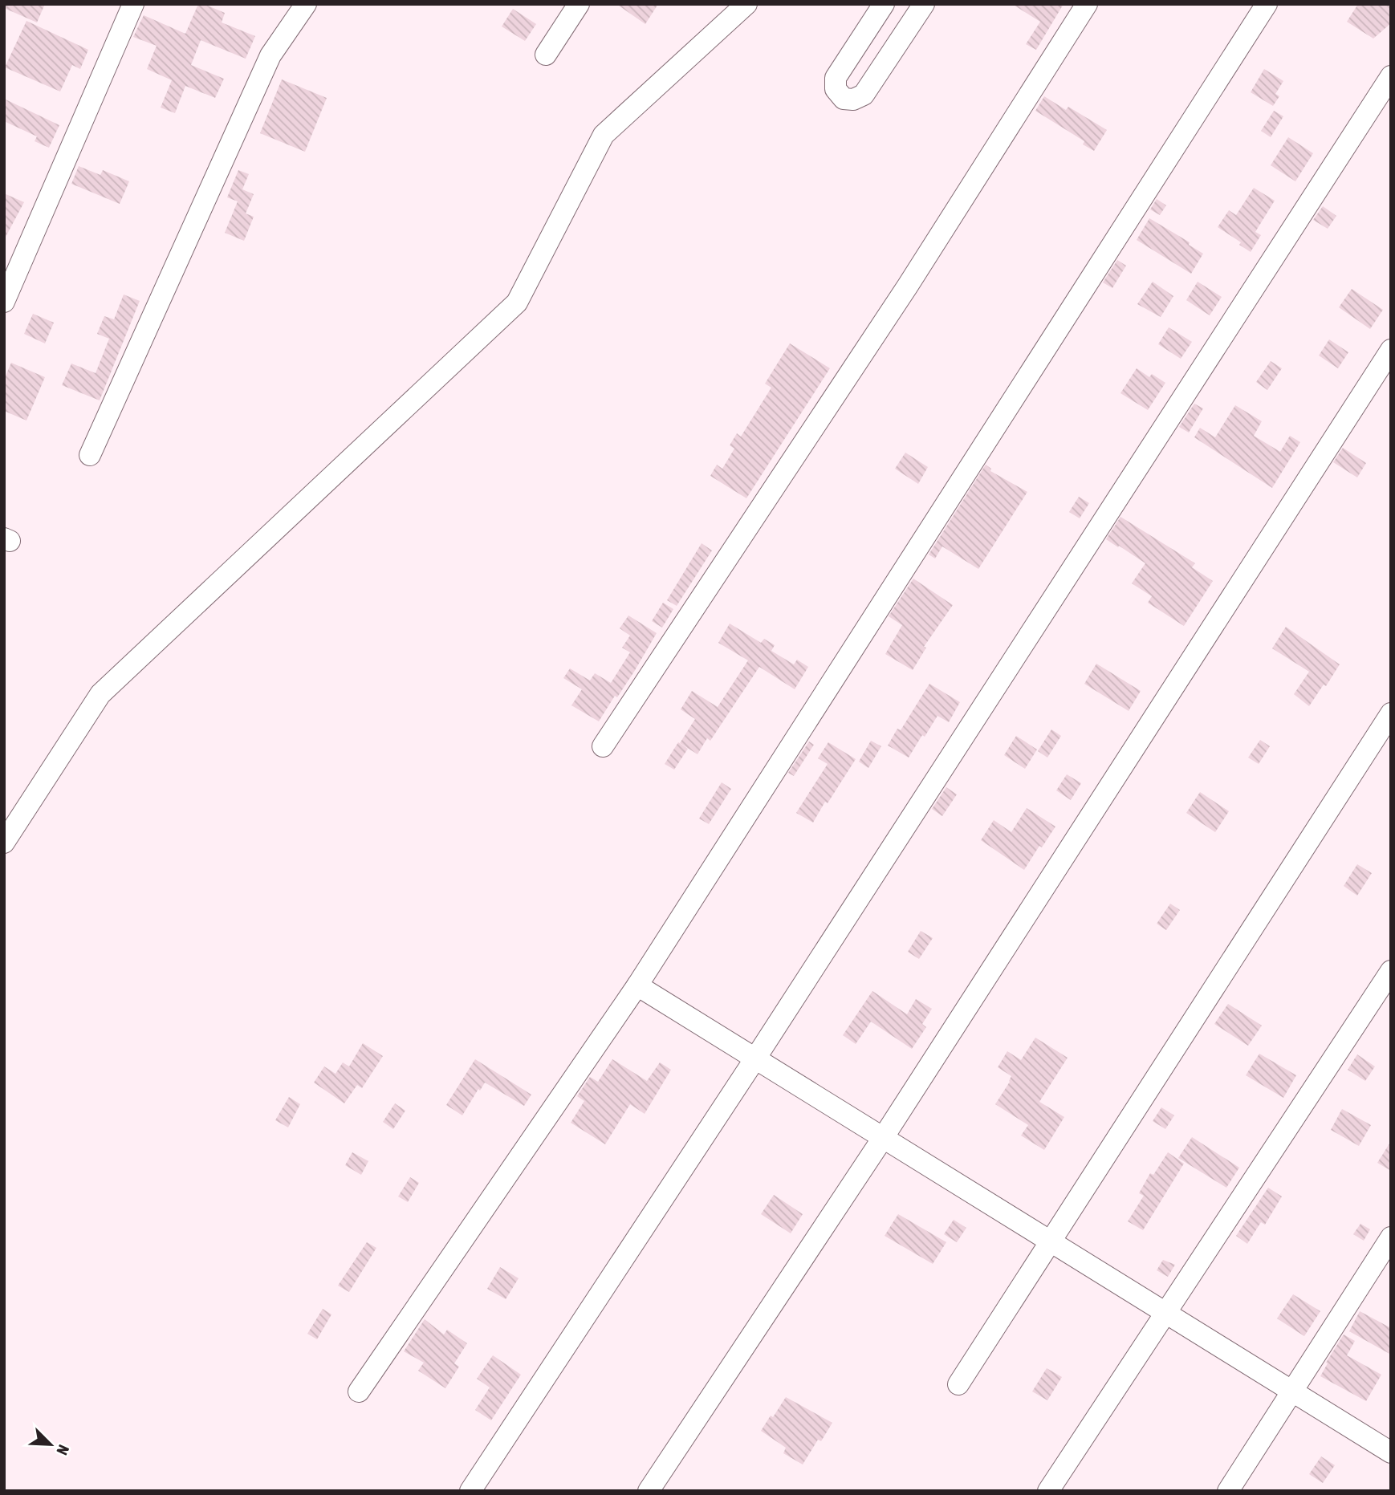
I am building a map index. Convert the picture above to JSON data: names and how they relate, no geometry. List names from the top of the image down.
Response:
{
  "north": "bottom right"
}
